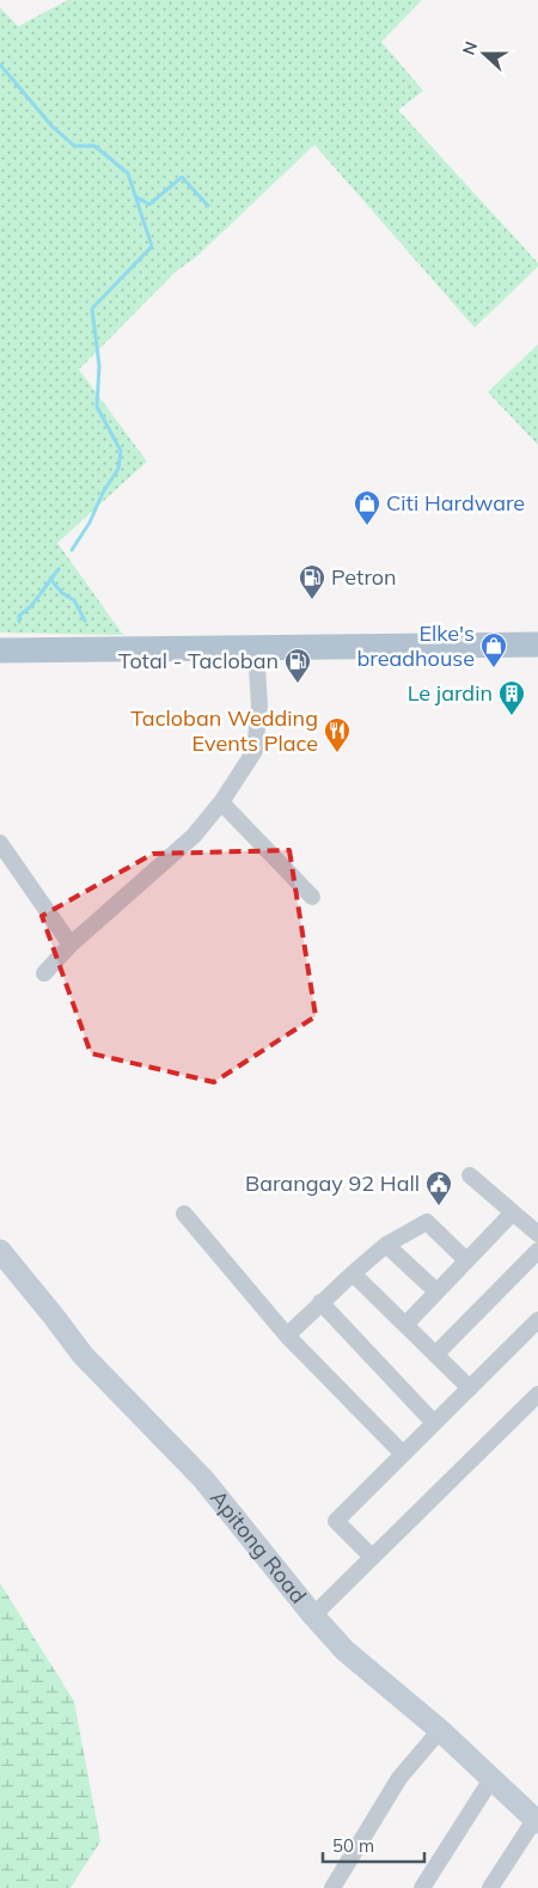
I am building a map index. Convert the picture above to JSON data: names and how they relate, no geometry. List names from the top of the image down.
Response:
{
  "streets": {
    "street": ["Apitong Road"]
  },
  "places": {
    "shop": ["Citi Hardware", "Elke's breadhouse"],
    "fuel station": ["Petron", "Total - Tacloban"],
    "building": ["Le jardin"],
    "restaurant": ["Tacloban Wedding Events Place"],
    "public building": ["Barangay 92 Hall"]
  },
  "scale_bar": "50 m",
  "north": "left"
}
